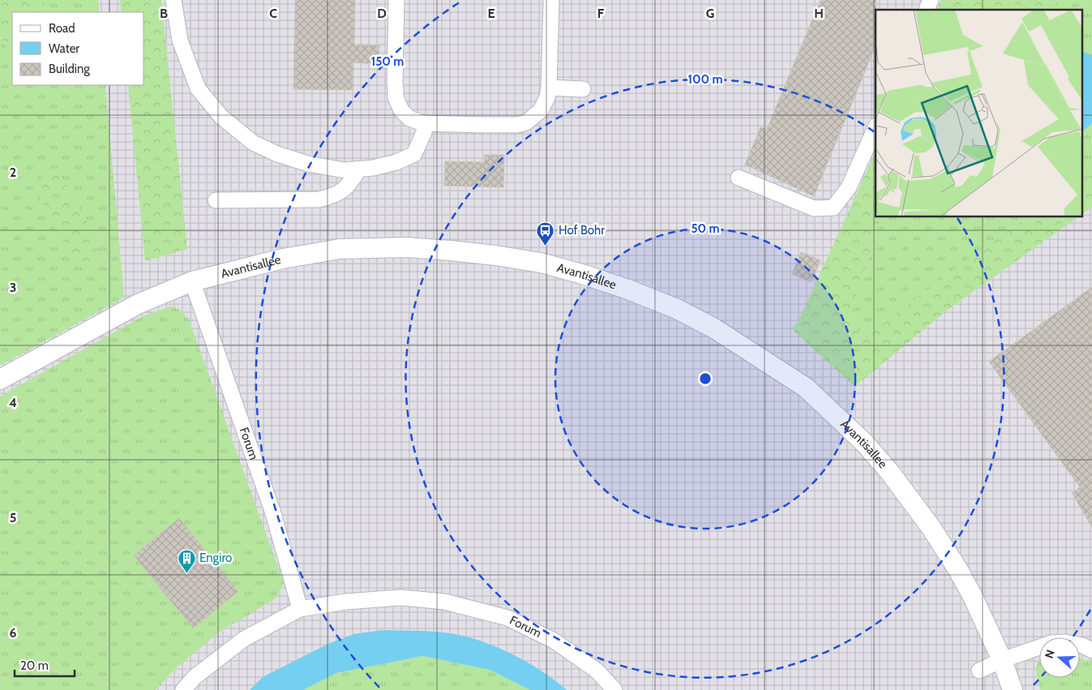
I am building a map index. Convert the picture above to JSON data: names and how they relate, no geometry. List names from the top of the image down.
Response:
{
  "streets": {
    "street": ["Avantisallee", "Forum"]
  },
  "crossings": [
    ["Avantisallee", "Forum"]
  ],
  "places": {
    "bus stop": ["Hof Bohr"],
    "building": ["Engiro"]
  },
  "legend": ["Road", "Water", "Building"],
  "scale_bar": "20 m",
  "north": "left",
  "grid": {
    "columns": [
      "B",
      "C",
      "D",
      "E",
      "F",
      "G",
      "H"
    ],
    "rows": [
      "2",
      "3",
      "4",
      "5",
      "6"
    ]
  },
  "rings": ["150 m", "100 m", "50 m"]
}
